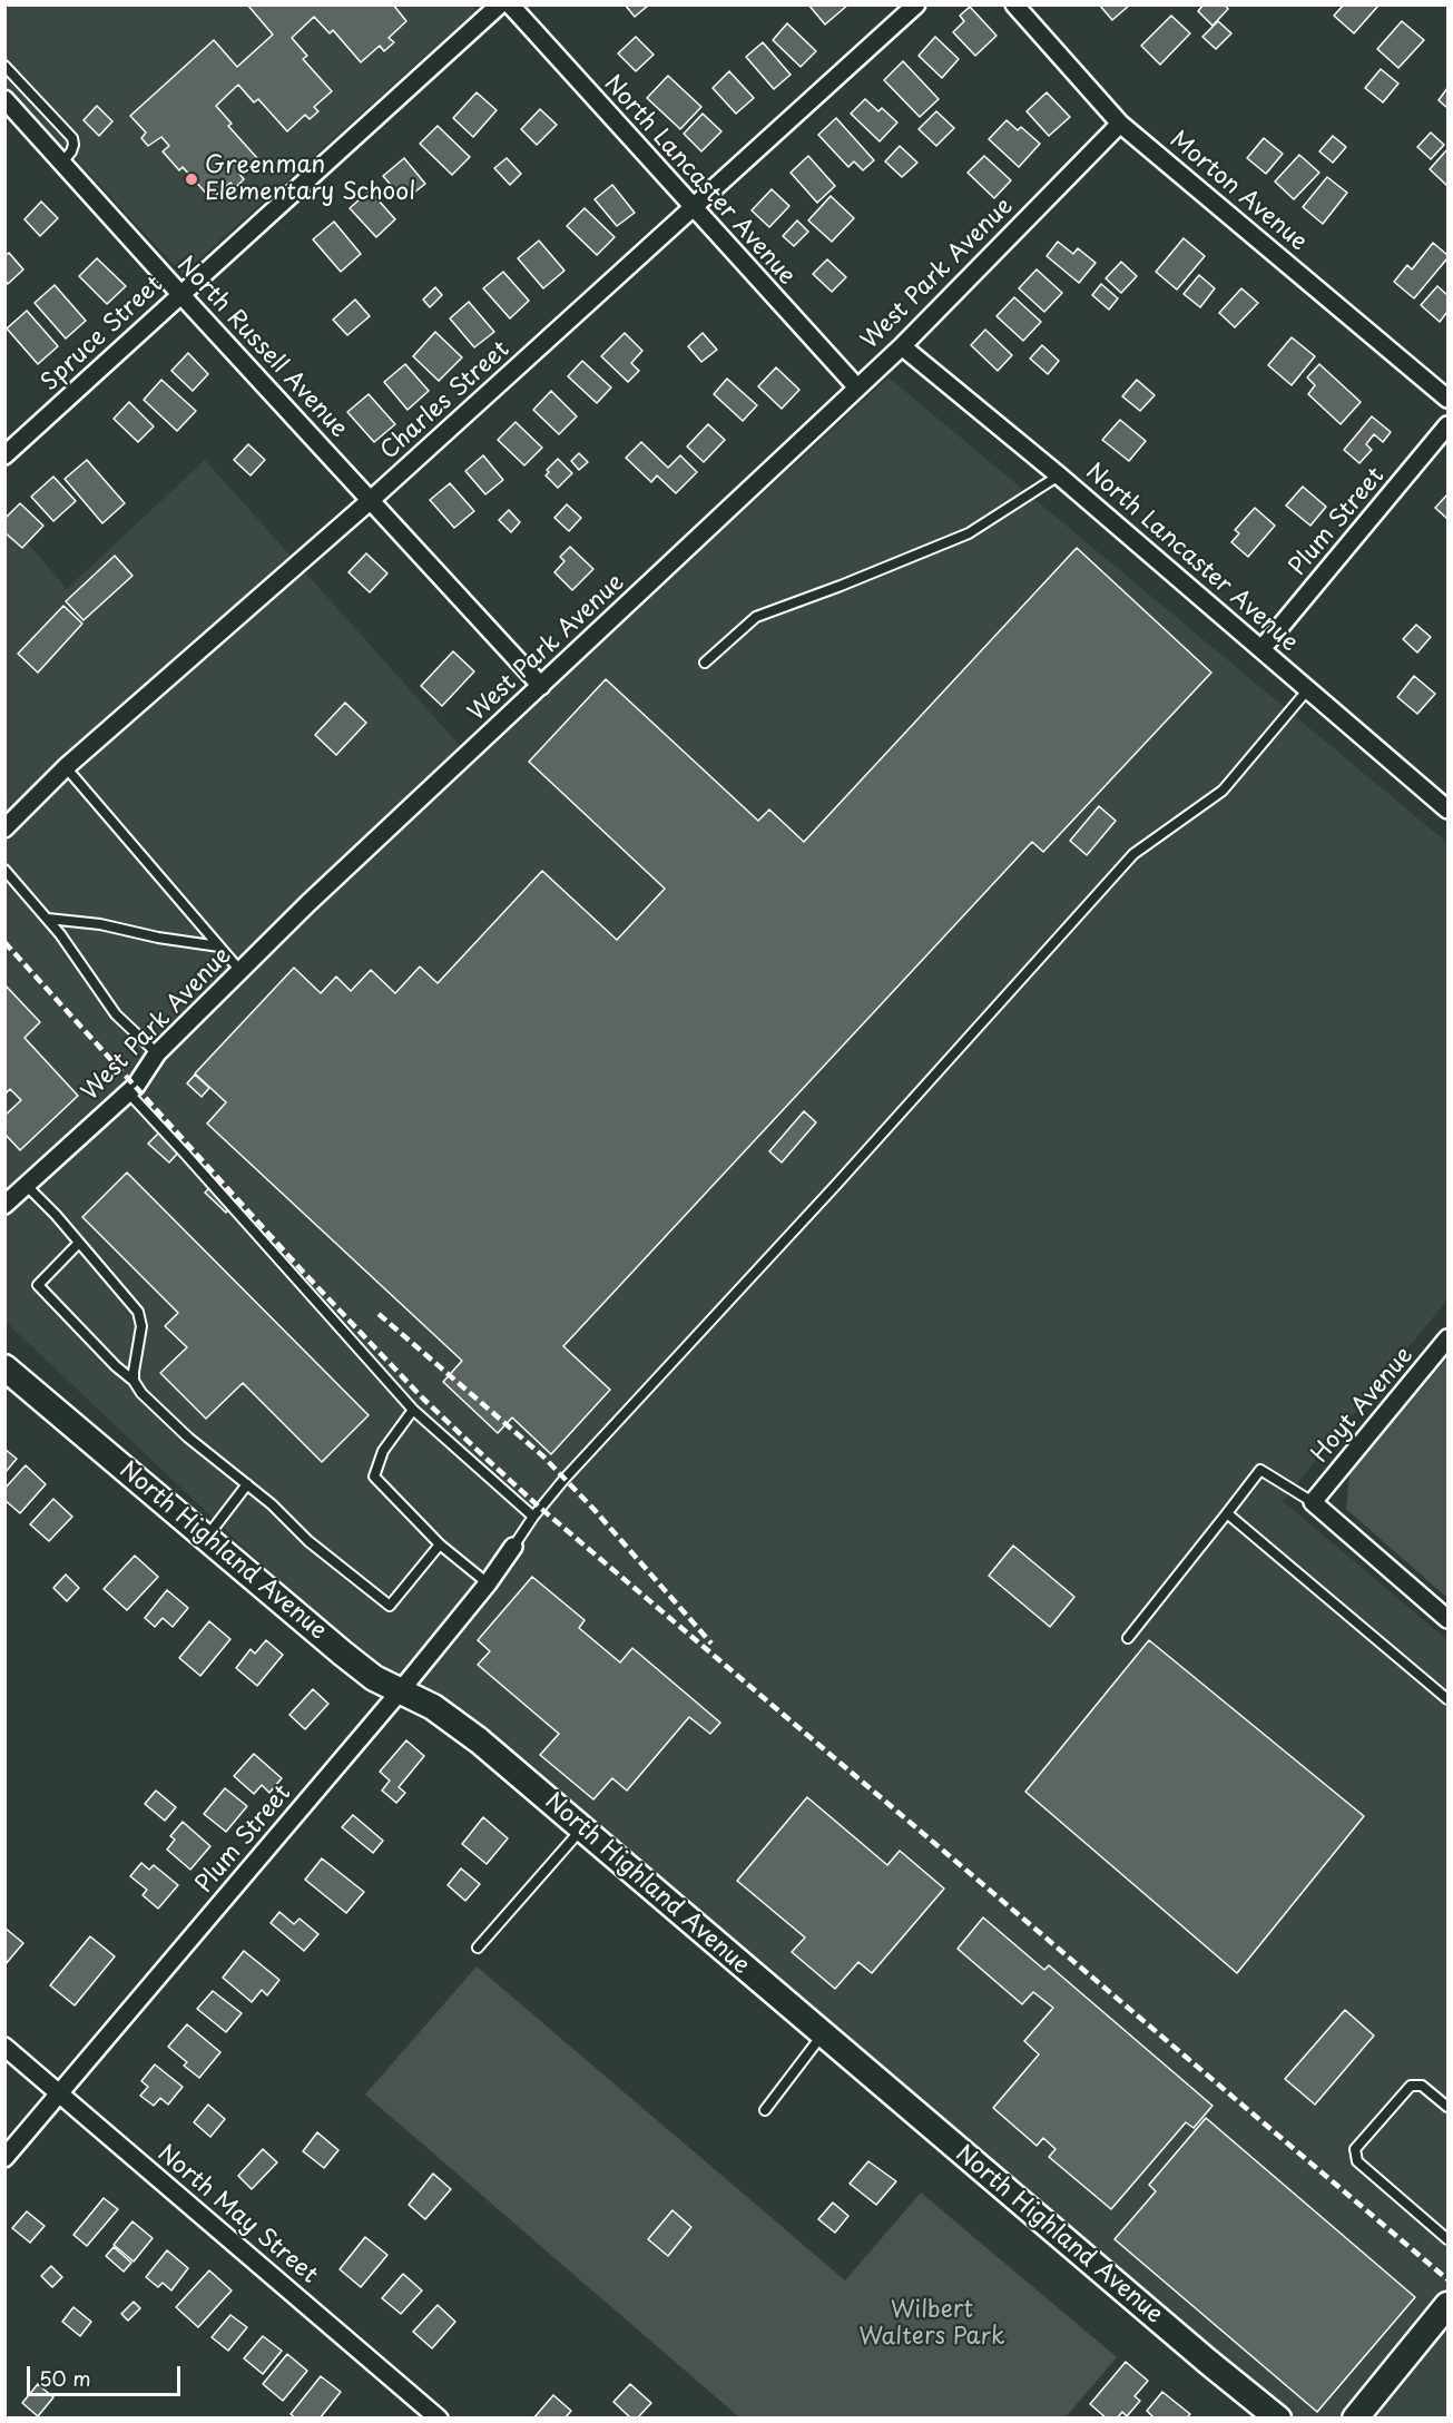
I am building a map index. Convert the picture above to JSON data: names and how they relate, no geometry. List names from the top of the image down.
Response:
{
  "streets": {
    "street": [
      "North Lancaster Avenue",
      "Morton Avenue",
      "West Park Avenue",
      "Spruce Street",
      "North Russell Avenue",
      "Charles Street",
      "Plum Street",
      "Hoyt Avenue",
      "North Highland Avenue",
      "North May Street"
    ]
  },
  "crossings": [
    ["North Lancaster Avenue", "West Park Avenue"],
    ["North Lancaster Avenue", "Charles Street"],
    ["North Lancaster Avenue", "Plum Street"],
    ["Morton Avenue", "West Park Avenue"],
    ["West Park Avenue", "North Russell Avenue"],
    ["Spruce Street", "North Russell Avenue"],
    ["North Russell Avenue", "Charles Street"],
    ["Plum Street", "North Highland Avenue"],
    ["Plum Street", "North May Street"]
  ],
  "parks": ["Wilbert Walters Park"],
  "places": ["Greenman Elementary School"],
  "scale_bar": "50 m"
}
